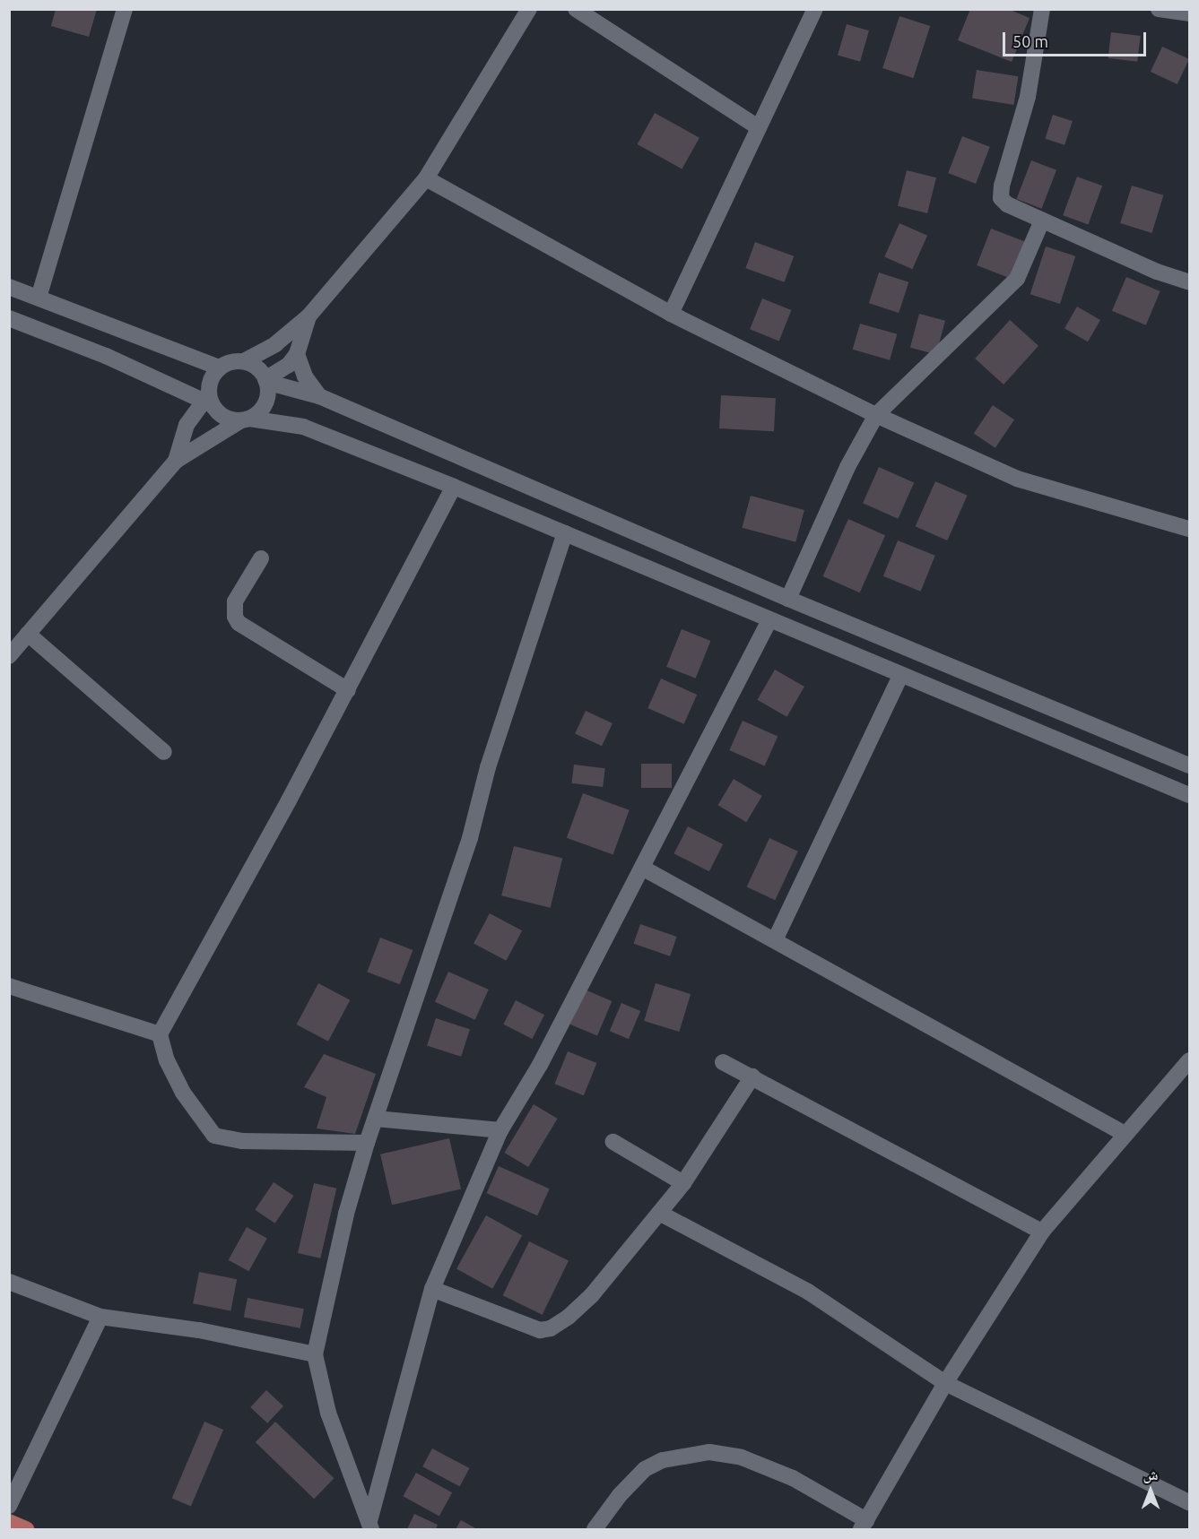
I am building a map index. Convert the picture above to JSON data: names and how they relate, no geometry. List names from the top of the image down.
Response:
{
  "scale_bar": "50 m",
  "north": "top"
}
